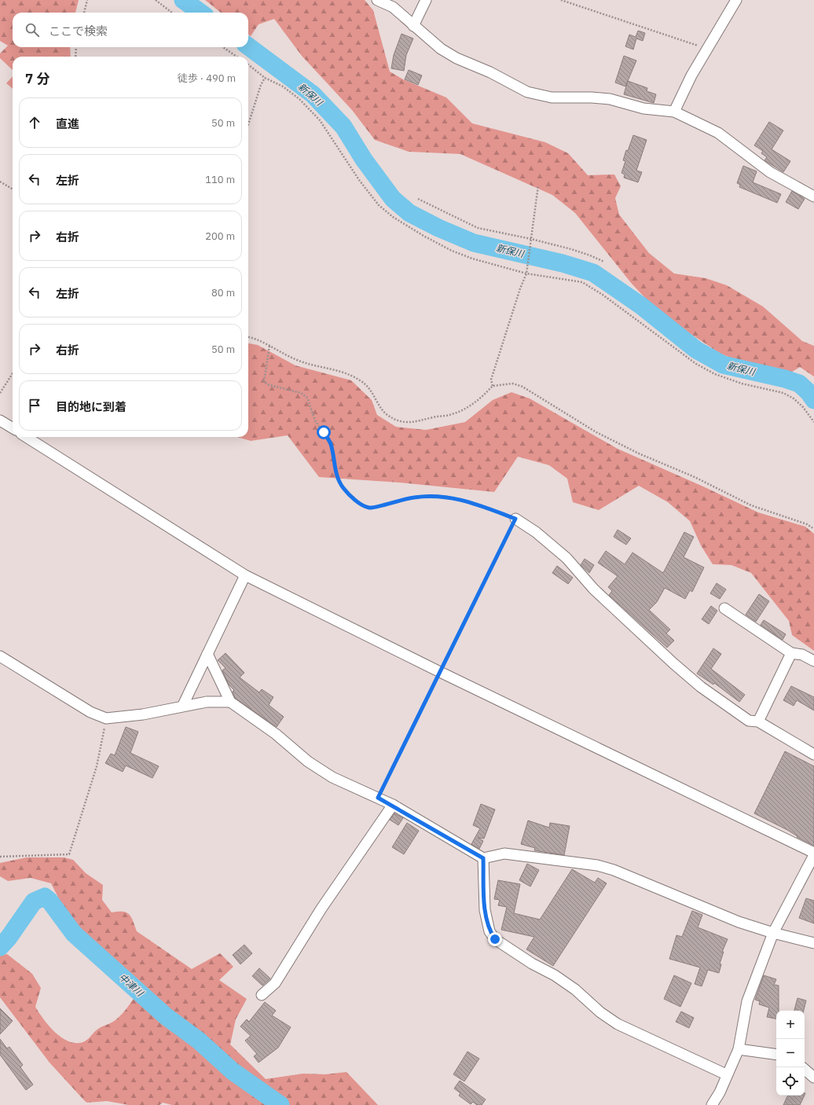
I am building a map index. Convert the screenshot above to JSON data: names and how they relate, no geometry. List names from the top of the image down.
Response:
{
  "water": ["新保川", "中津川"],
  "page": {
    "search": "ここで検索",
    "heading": ["7 分", "徒歩 · 490 m"],
    "list": [
      ["直進", "50 m"],
      ["左折", "110 m"],
      ["右折", "200 m"],
      ["左折", "80 m"],
      ["右折", "50 m"],
      "目的地に到着"
    ],
    "map_buttons": ["+", "−"]
  }
}
